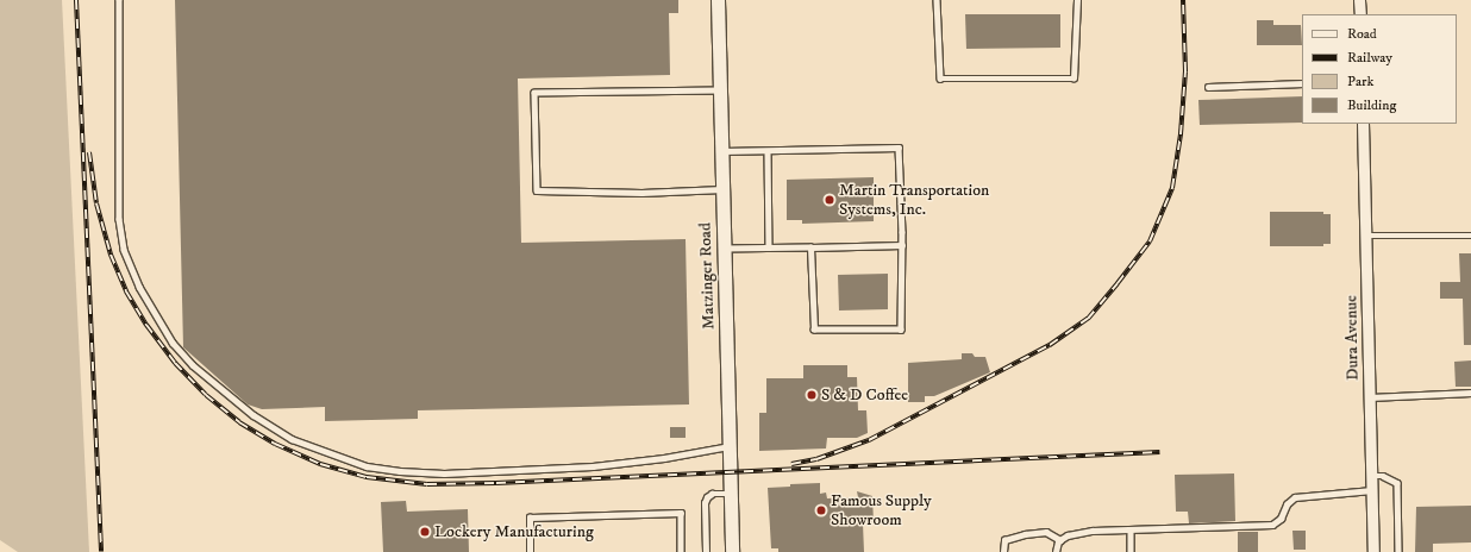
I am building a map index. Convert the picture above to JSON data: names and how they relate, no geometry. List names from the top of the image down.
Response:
{
  "streets": {
    "street": ["Matzinger Road", "Dura Avenue"]
  },
  "places": [
    "Martin Transportation Systems, Inc.",
    "S & D Coffee",
    "Famous Supply Showroom",
    "Lockery Manufacturing"
  ],
  "legend": [
    "Road",
    "Railway",
    "Park",
    "Building"
  ]
}
